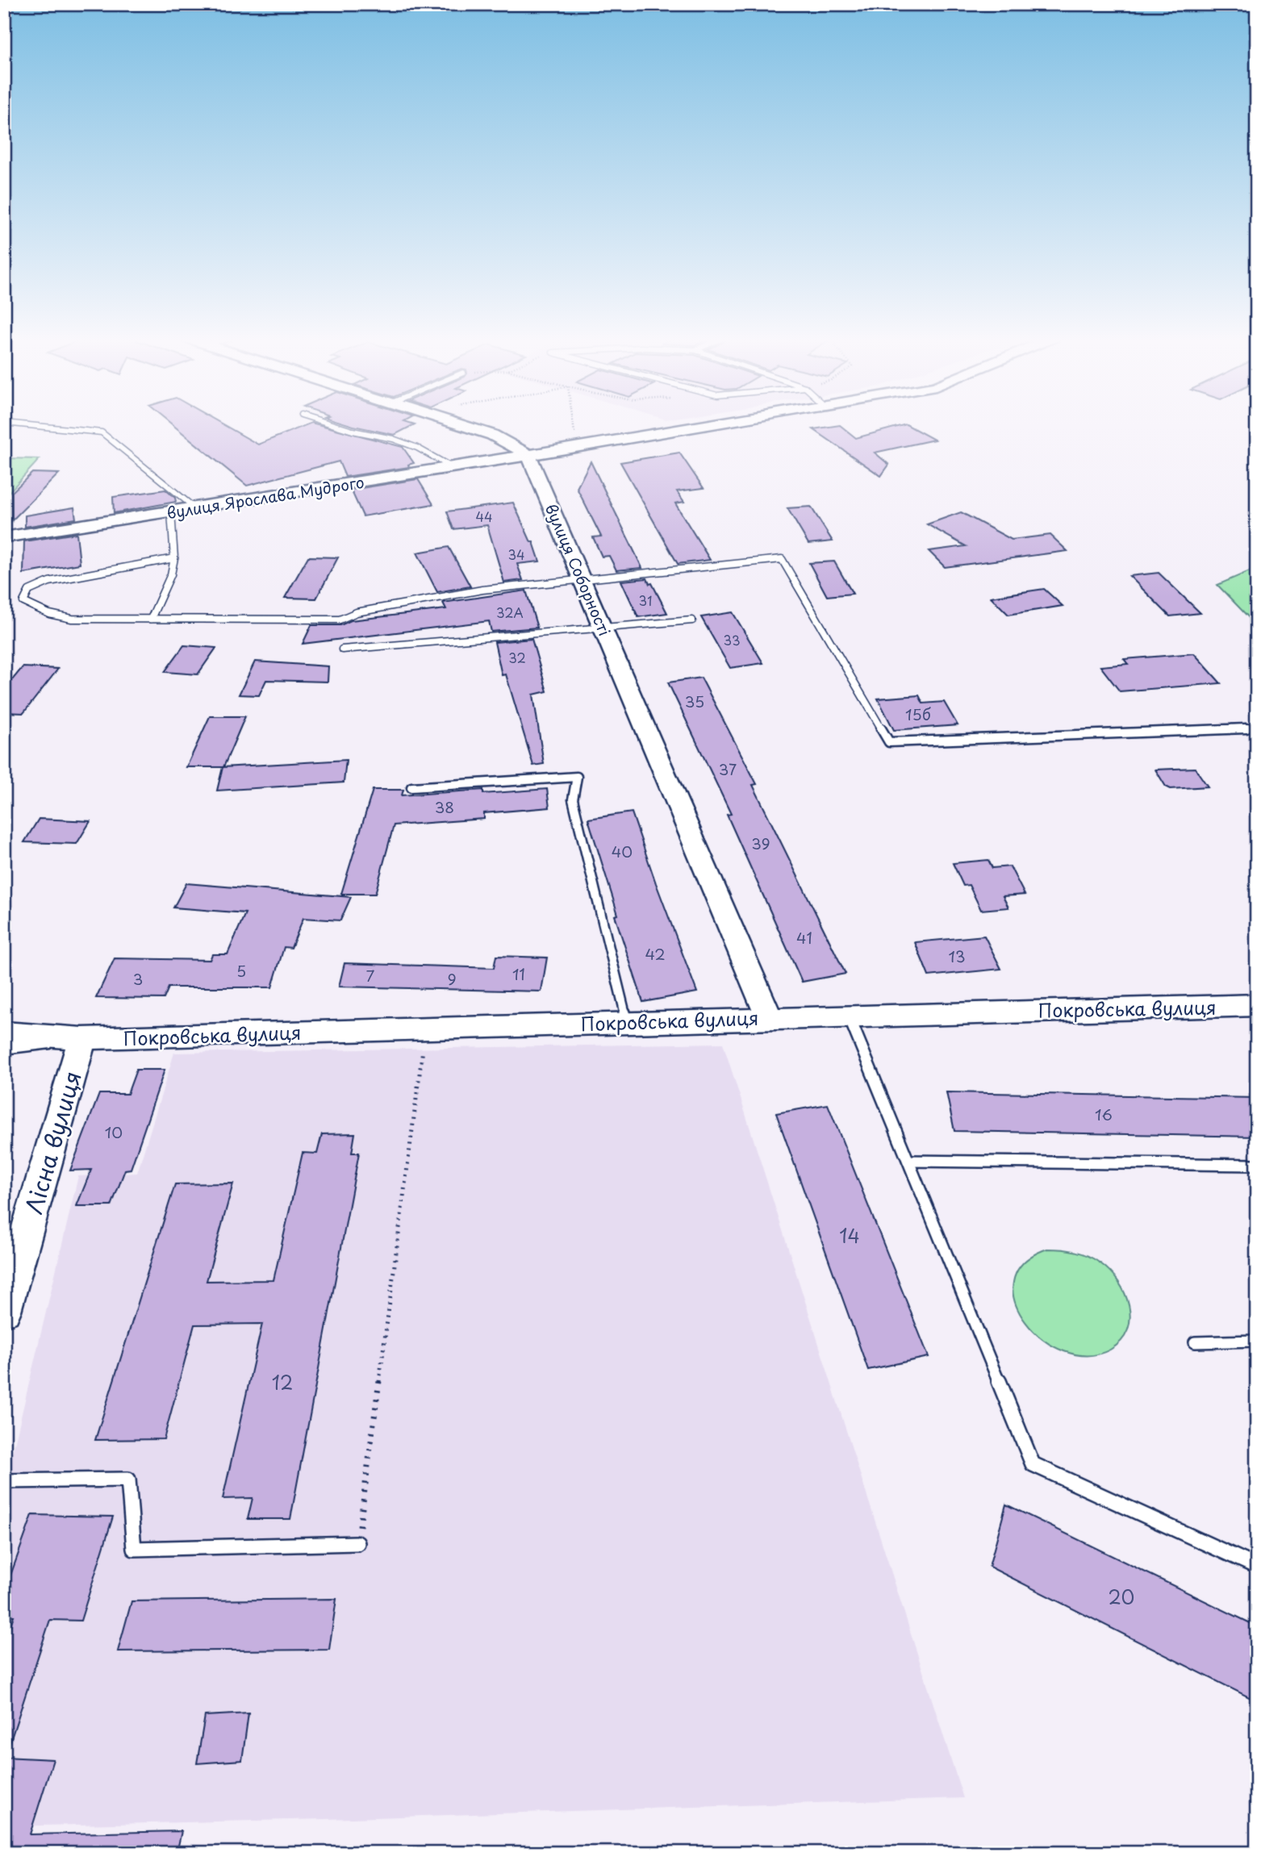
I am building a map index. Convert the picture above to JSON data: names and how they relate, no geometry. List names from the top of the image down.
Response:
{
  "streets": {
    "main road": [
      "вулиця Ярослава Мудрого",
      "вулиця Соборності",
      "Покровська вулиця",
      "Лісна вулиця"
    ]
  },
  "crossings": [
    ["вулиця Ярослава Мудрого", "вулиця Соборності"],
    ["вулиця Соборності", "Покровська вулиця"],
    ["Покровська вулиця", "Лісна вулиця"]
  ],
  "house_numbers": [
    "44",
    "34",
    "31",
    "32А",
    "33",
    "32",
    "35",
    "15б",
    "37",
    "38",
    "39",
    "40",
    "41",
    "42",
    "13",
    "5",
    "11",
    "7",
    "3",
    "9",
    "16",
    "10",
    "14",
    "12",
    "20"
  ]
}
